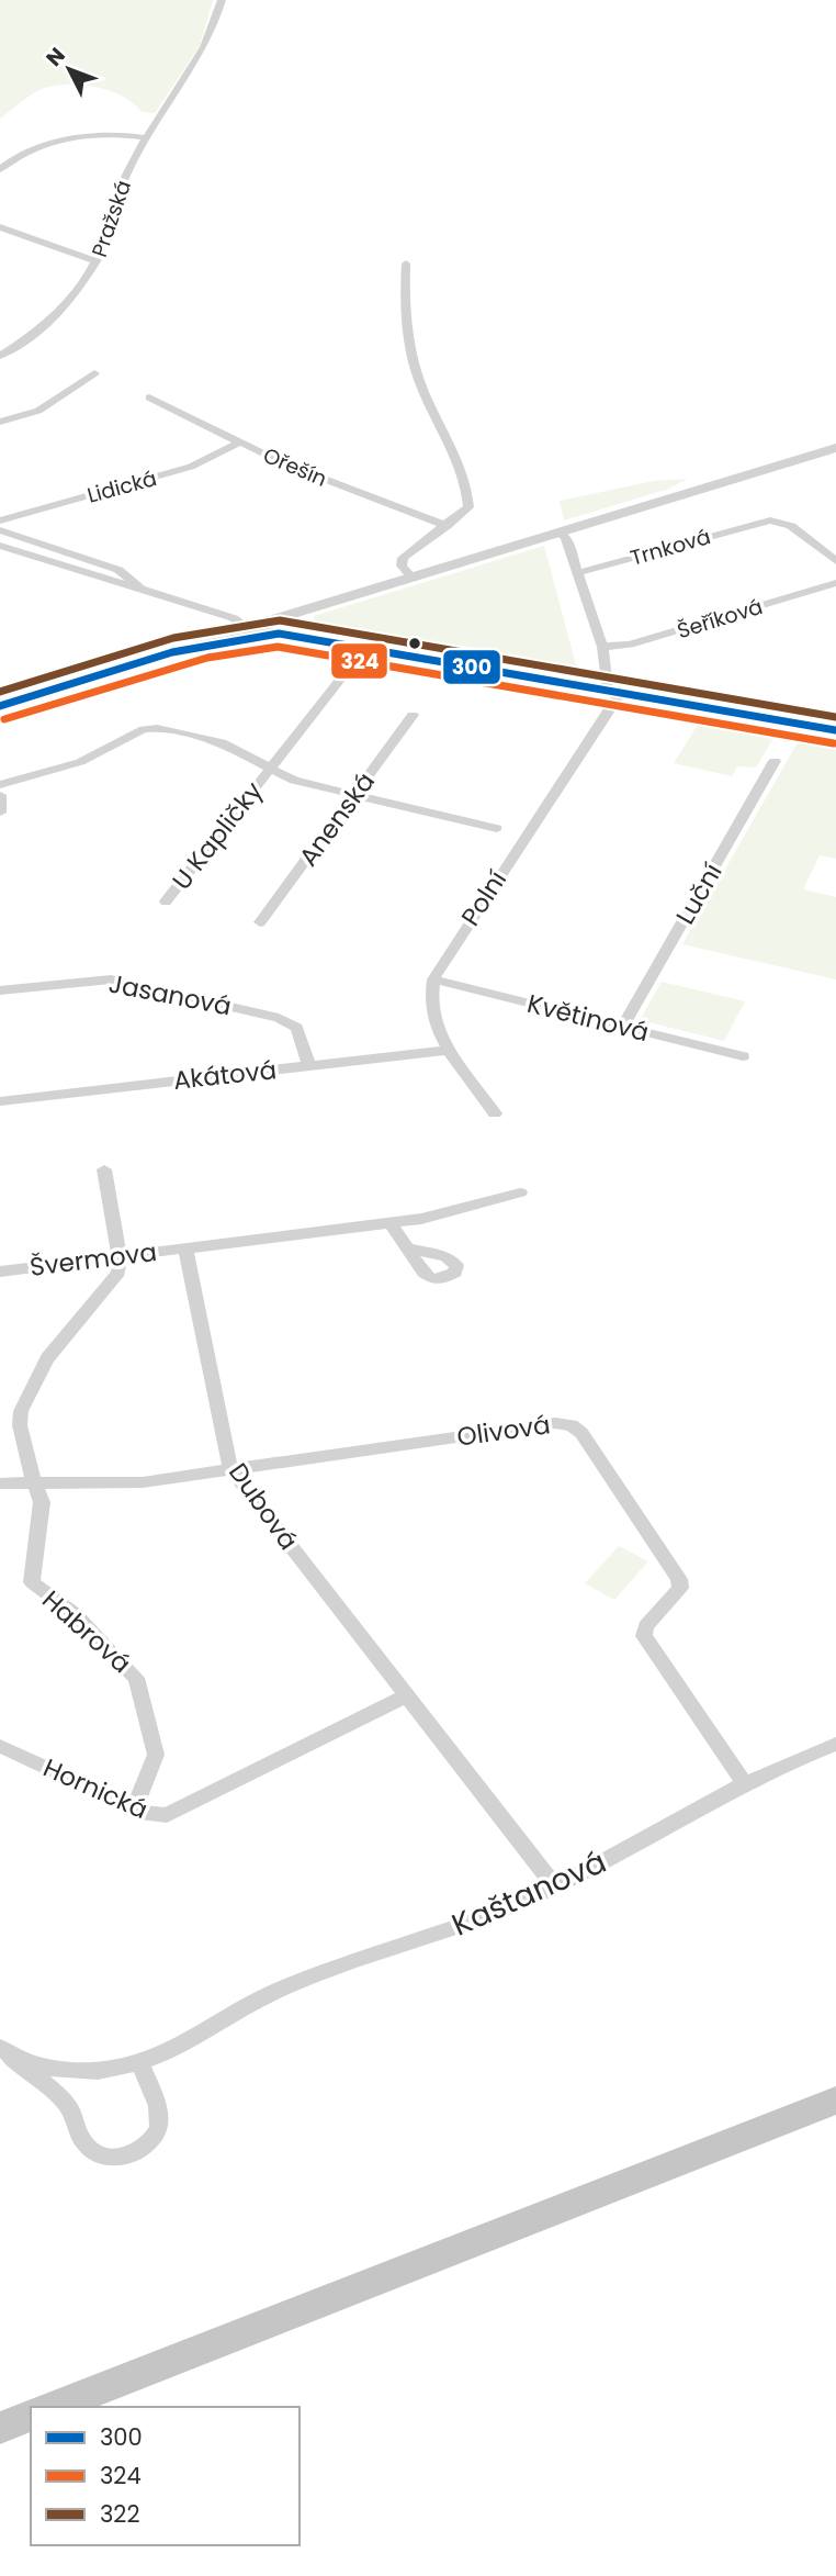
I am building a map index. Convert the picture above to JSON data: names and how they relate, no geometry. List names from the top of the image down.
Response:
{
  "streets": {
    "street": [
      "Pražská",
      "Ořešín",
      "Lidická",
      "Trnková",
      "Šeříková",
      "Anenská",
      "U Kapličky",
      "Luční",
      "Polní",
      "Jasanová",
      "Květinová",
      "Akátová",
      "Švermova",
      "Olivová",
      "Dubová",
      "Habrová",
      "Hornická",
      "Kaštanová"
    ]
  },
  "crossings": [
    ["Ořešín", "Lidická"],
    ["Anenská", "U Kapličky"],
    ["Luční", "Květinová"],
    ["Polní", "Květinová"],
    ["Jasanová", "Akátová"],
    ["Švermova", "Dubová"],
    ["Švermova", "Habrová"],
    ["Olivová", "Dubová"],
    ["Olivová", "Habrová"],
    ["Olivová", "Kaštanová"],
    ["Dubová", "Hornická"],
    ["Dubová", "Kaštanová"],
    ["Habrová", "Hornická"]
  ],
  "lines": ["transit line 322", "transit line 300", "transit line 324"],
  "legend": ["300", "324", "322"],
  "north": "top left"
}
